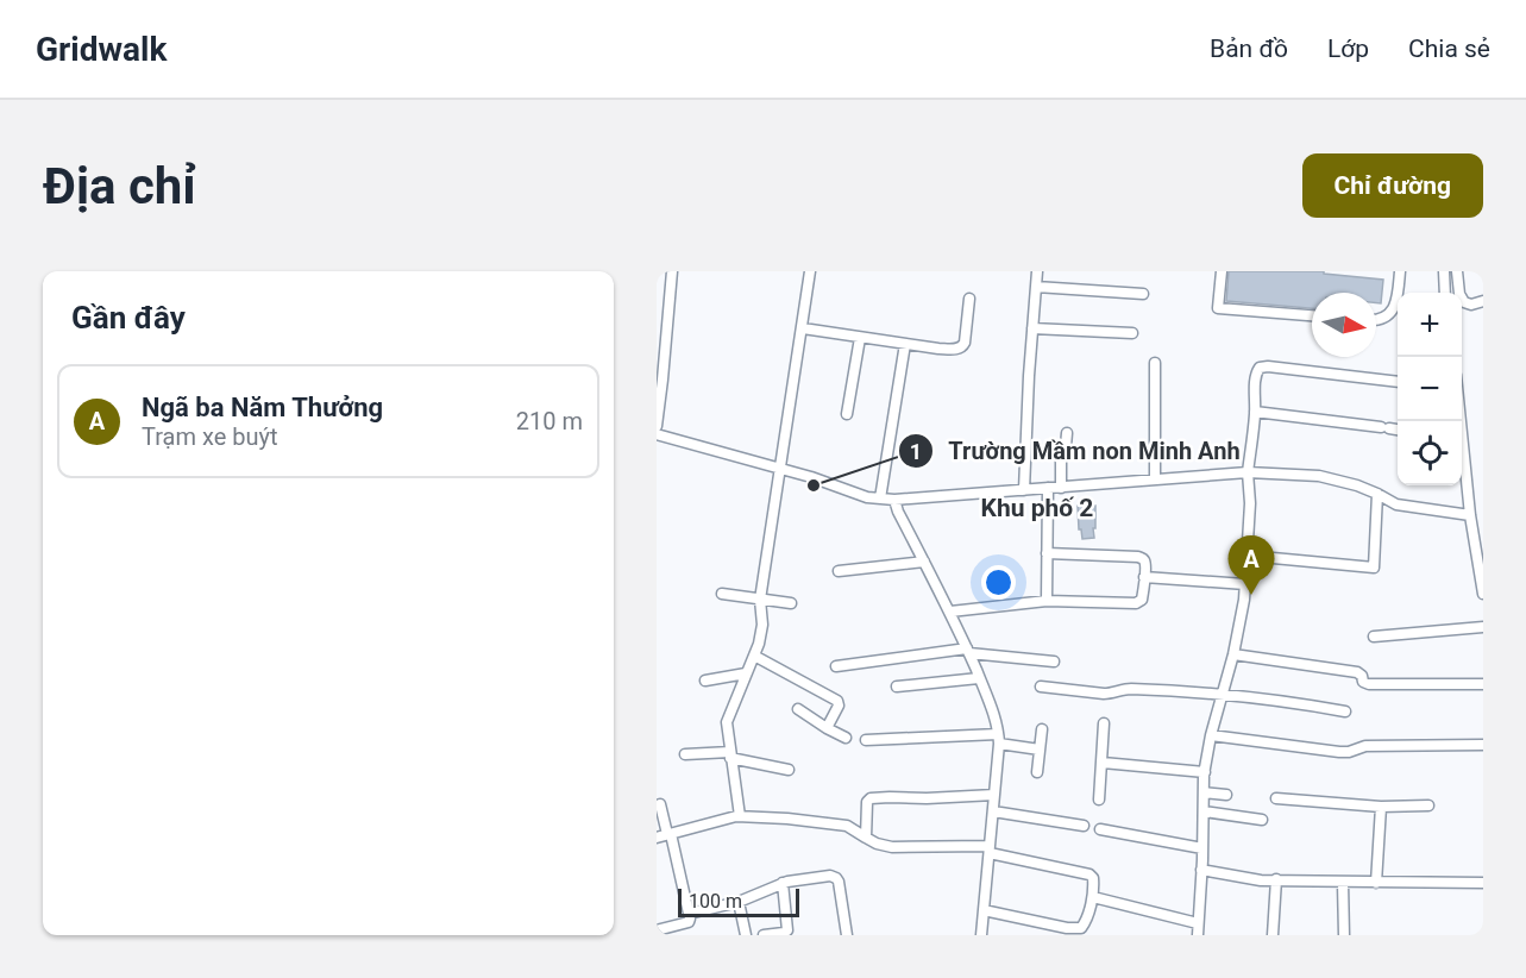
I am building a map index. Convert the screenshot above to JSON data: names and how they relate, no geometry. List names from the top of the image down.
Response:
{
  "districts": ["Khu phố 2"],
  "places": ["Trường Mầm non Minh Anh"],
  "scale_bar": "100 m",
  "north": "right",
  "page": {
    "header": "Gridwalk",
    "nav": ["Bản đồ", "Lớp", "Chia sẻ"],
    "buttons": "Chỉ đường",
    "title": "Địa chỉ",
    "heading": "Gần đây",
    "map_buttons": ["+", "−"],
    "list": [
      {
        "mark": "A",
        "name": "Ngã ba Năm Thưởng",
        "note": "Trạm xe buýt",
        "value": "210 m"
      }
    ],
    "pins": "A",
    "scale": "100 m"
  }
}
